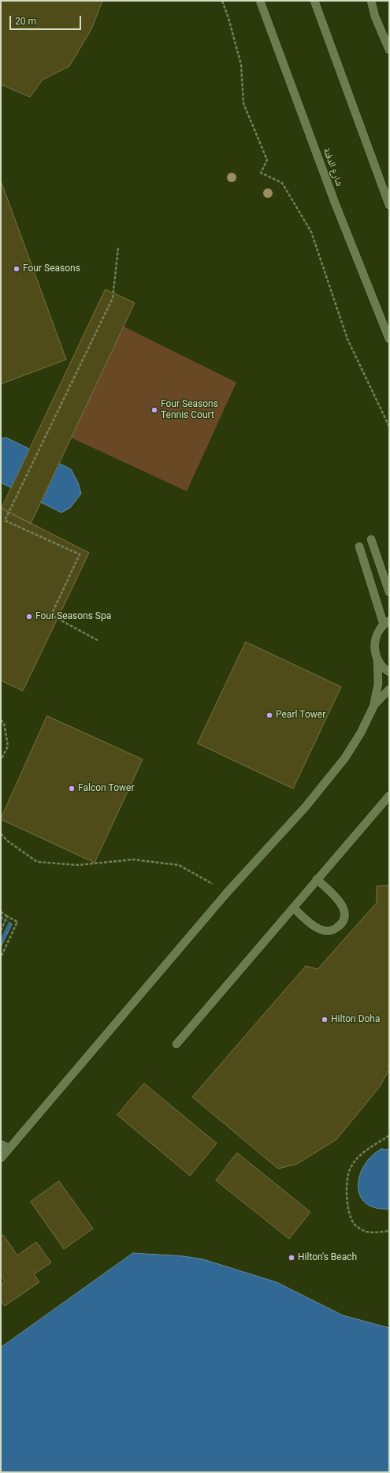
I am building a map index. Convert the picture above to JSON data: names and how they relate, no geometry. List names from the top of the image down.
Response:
{
  "streets": {
    "street": ["شارع الدفنة"]
  },
  "places": [
    "Four Seasons",
    "Four Seasons Tennis Court",
    "Four Seasons Spa",
    "Pearl Tower",
    "Falcon Tower",
    "Hilton Doha",
    "Hilton's Beach"
  ],
  "scale_bar": "20 m"
}
